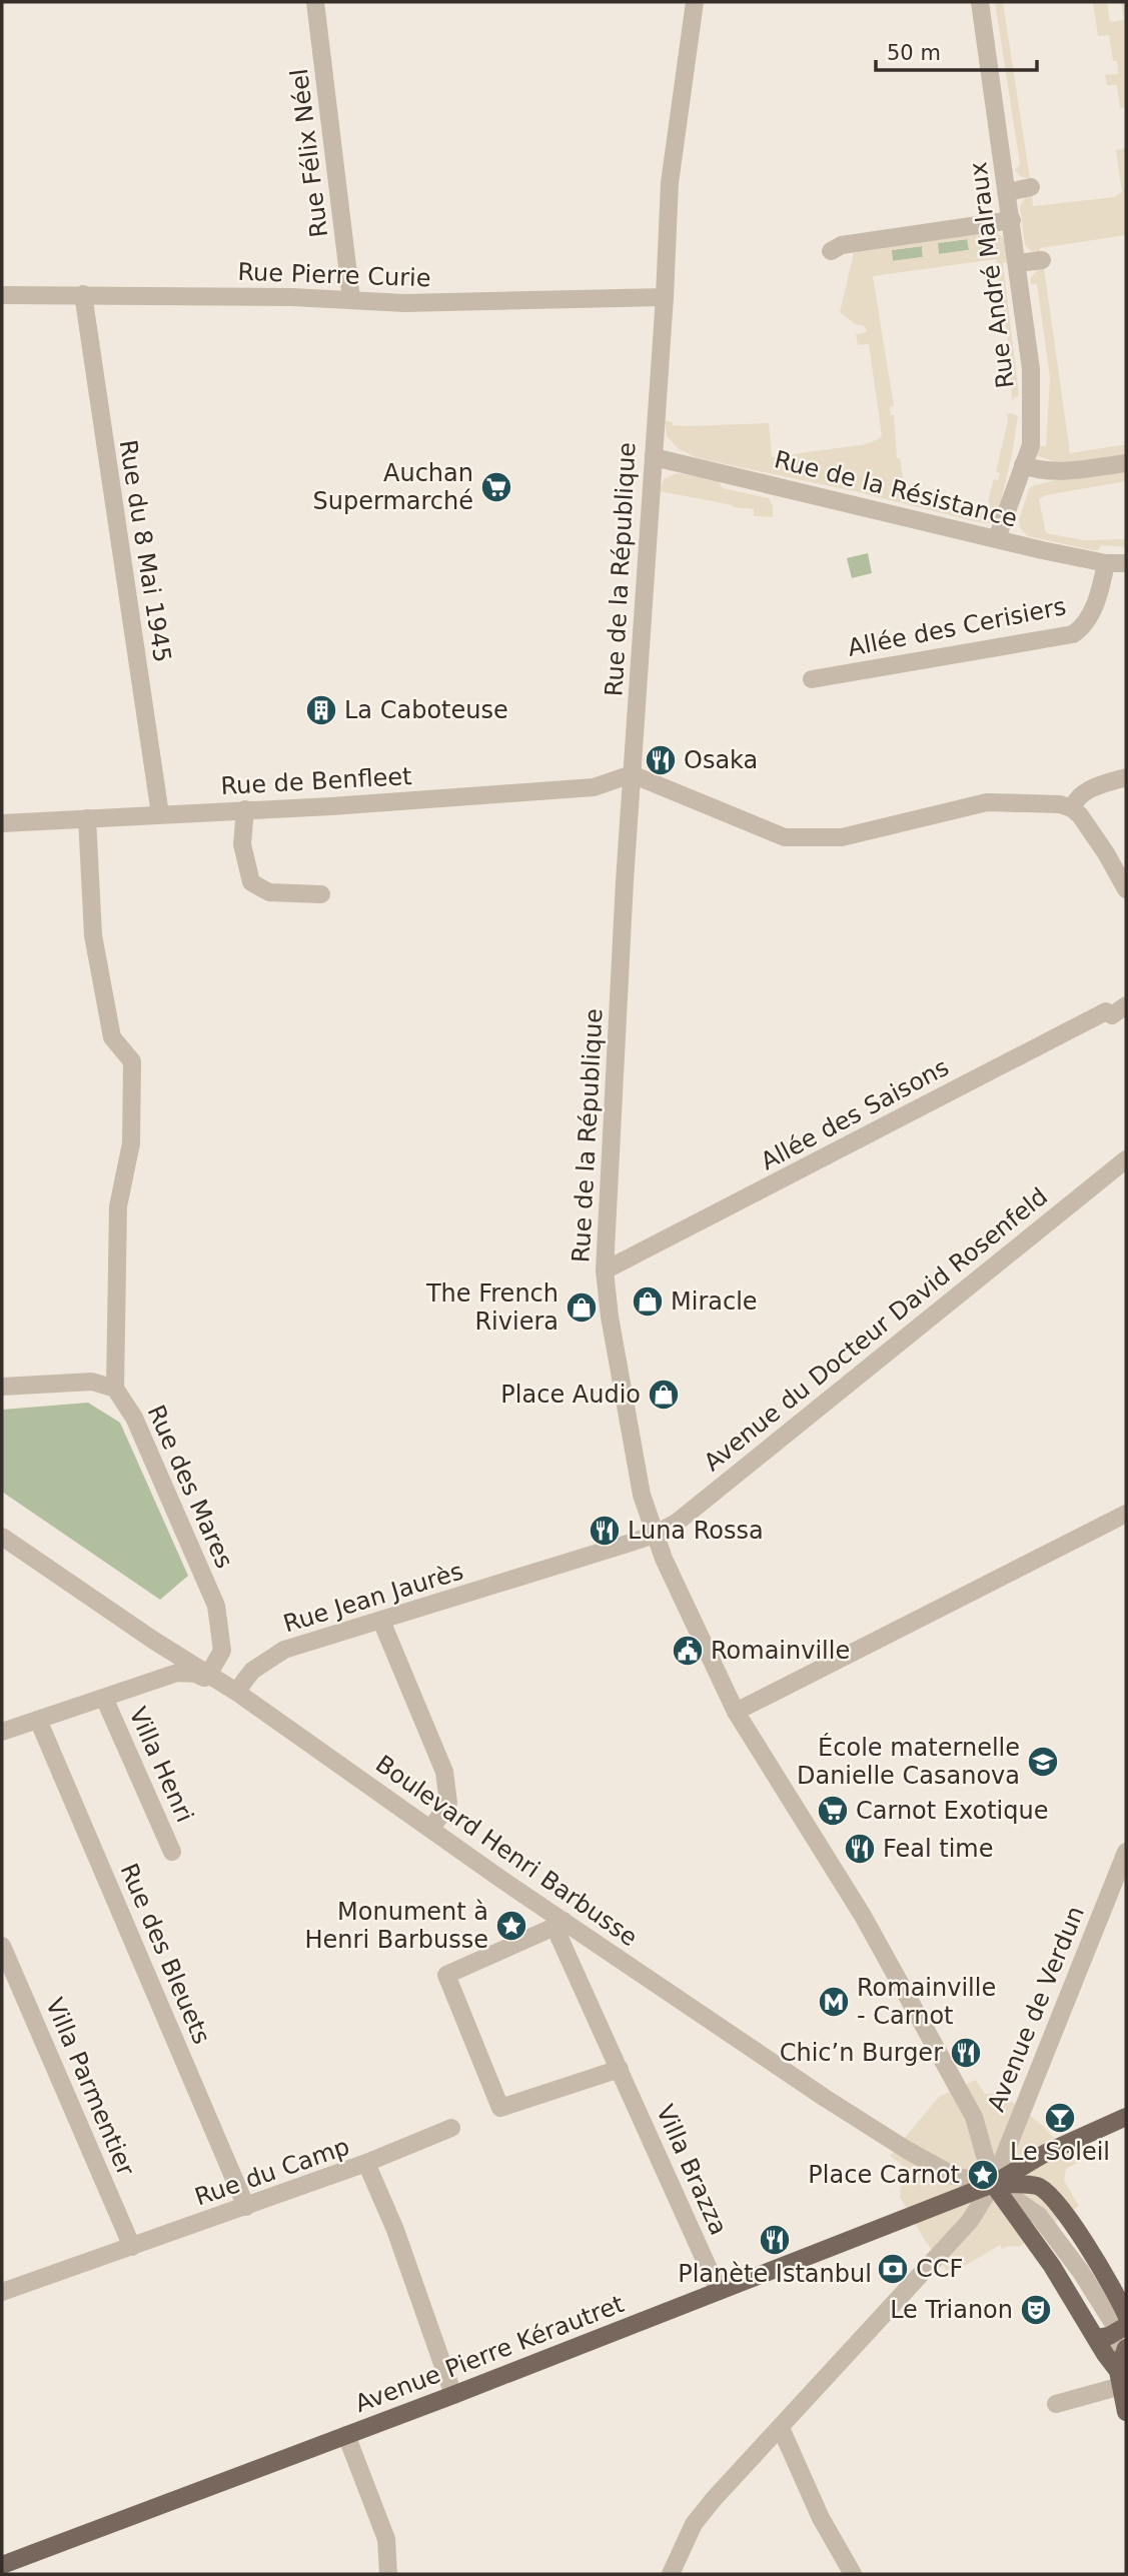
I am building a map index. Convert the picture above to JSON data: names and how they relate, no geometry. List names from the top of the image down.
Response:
{
  "streets": {
    "main road": ["Avenue Pierre Kérautret"],
    "street": [
      "Rue Félix Néel",
      "Rue Pierre Curie",
      "Rue André Malraux",
      "Rue de la Résistance",
      "Rue du 8 Mai 1945",
      "Rue de la République",
      "Allée des Cerisiers",
      "Rue de Benfleet",
      "Allée des Saisons",
      "Avenue du Docteur David Rosenfeld",
      "Rue des Mares",
      "Rue Jean Jaurès",
      "Villa Henri",
      "Boulevard Henri Barbusse",
      "Rue des Bleuets",
      "Avenue de Verdun",
      "Villa Parmentier",
      "Villa Brazza",
      "Rue du Camp"
    ]
  },
  "crossings": [
    ["Rue Félix Néel", "Rue Pierre Curie"],
    ["Rue Pierre Curie", "Rue du 8 Mai 1945"],
    ["Rue Pierre Curie", "Rue de la République"],
    ["Rue André Malraux", "Rue de la Résistance"],
    ["Rue de la Résistance", "Rue de la République"],
    ["Rue de la Résistance", "Allée des Cerisiers"],
    ["Rue du 8 Mai 1945", "Rue de Benfleet"],
    ["Rue de la République", "Rue de Benfleet"],
    ["Rue de la République", "Allée des Saisons"],
    ["Rue de la République", "Avenue du Docteur David Rosenfeld"],
    ["Rue de la République", "Rue Jean Jaurès"],
    ["Rue de la République", "Boulevard Henri Barbusse"],
    ["Rue de la République", "Avenue de Verdun"],
    ["Rue de la République", "Avenue Pierre Kérautret"],
    ["Avenue du Docteur David Rosenfeld", "Rue Jean Jaurès"],
    ["Rue des Mares", "Boulevard Henri Barbusse"],
    ["Rue Jean Jaurès", "Boulevard Henri Barbusse"],
    ["Boulevard Henri Barbusse", "Avenue de Verdun"],
    ["Boulevard Henri Barbusse", "Villa Brazza"],
    ["Boulevard Henri Barbusse", "Avenue Pierre Kérautret"],
    ["Rue des Bleuets", "Rue du Camp"],
    ["Avenue de Verdun", "Avenue Pierre Kérautret"],
    ["Villa Parmentier", "Rue du Camp"],
    ["Villa Brazza", "Avenue Pierre Kérautret"],
    ["Rue du Camp", "Avenue Pierre Kérautret"]
  ],
  "places": {
    "supermarket": ["Auchan Supermarché", "Carnot Exotique"],
    "building": ["La Caboteuse"],
    "restaurant": [
      "Osaka",
      "Luna Rossa",
      "Feal time",
      "Chic’n Burger",
      "Planète Istanbul"
    ],
    "shop": ["Miracle", "The French Riviera", "Place Audio"],
    "public building": ["Romainville"],
    "school or university": ["École maternelle Danielle Casanova"],
    "place": ["Monument à Henri Barbusse", "Place Carnot"],
    "metro station": ["Romainville - Carnot"],
    "bar": ["Le Soleil"],
    "bank": ["CCF"],
    "theatre": ["Le Trianon"]
  },
  "scale_bar": "50 m"
}
